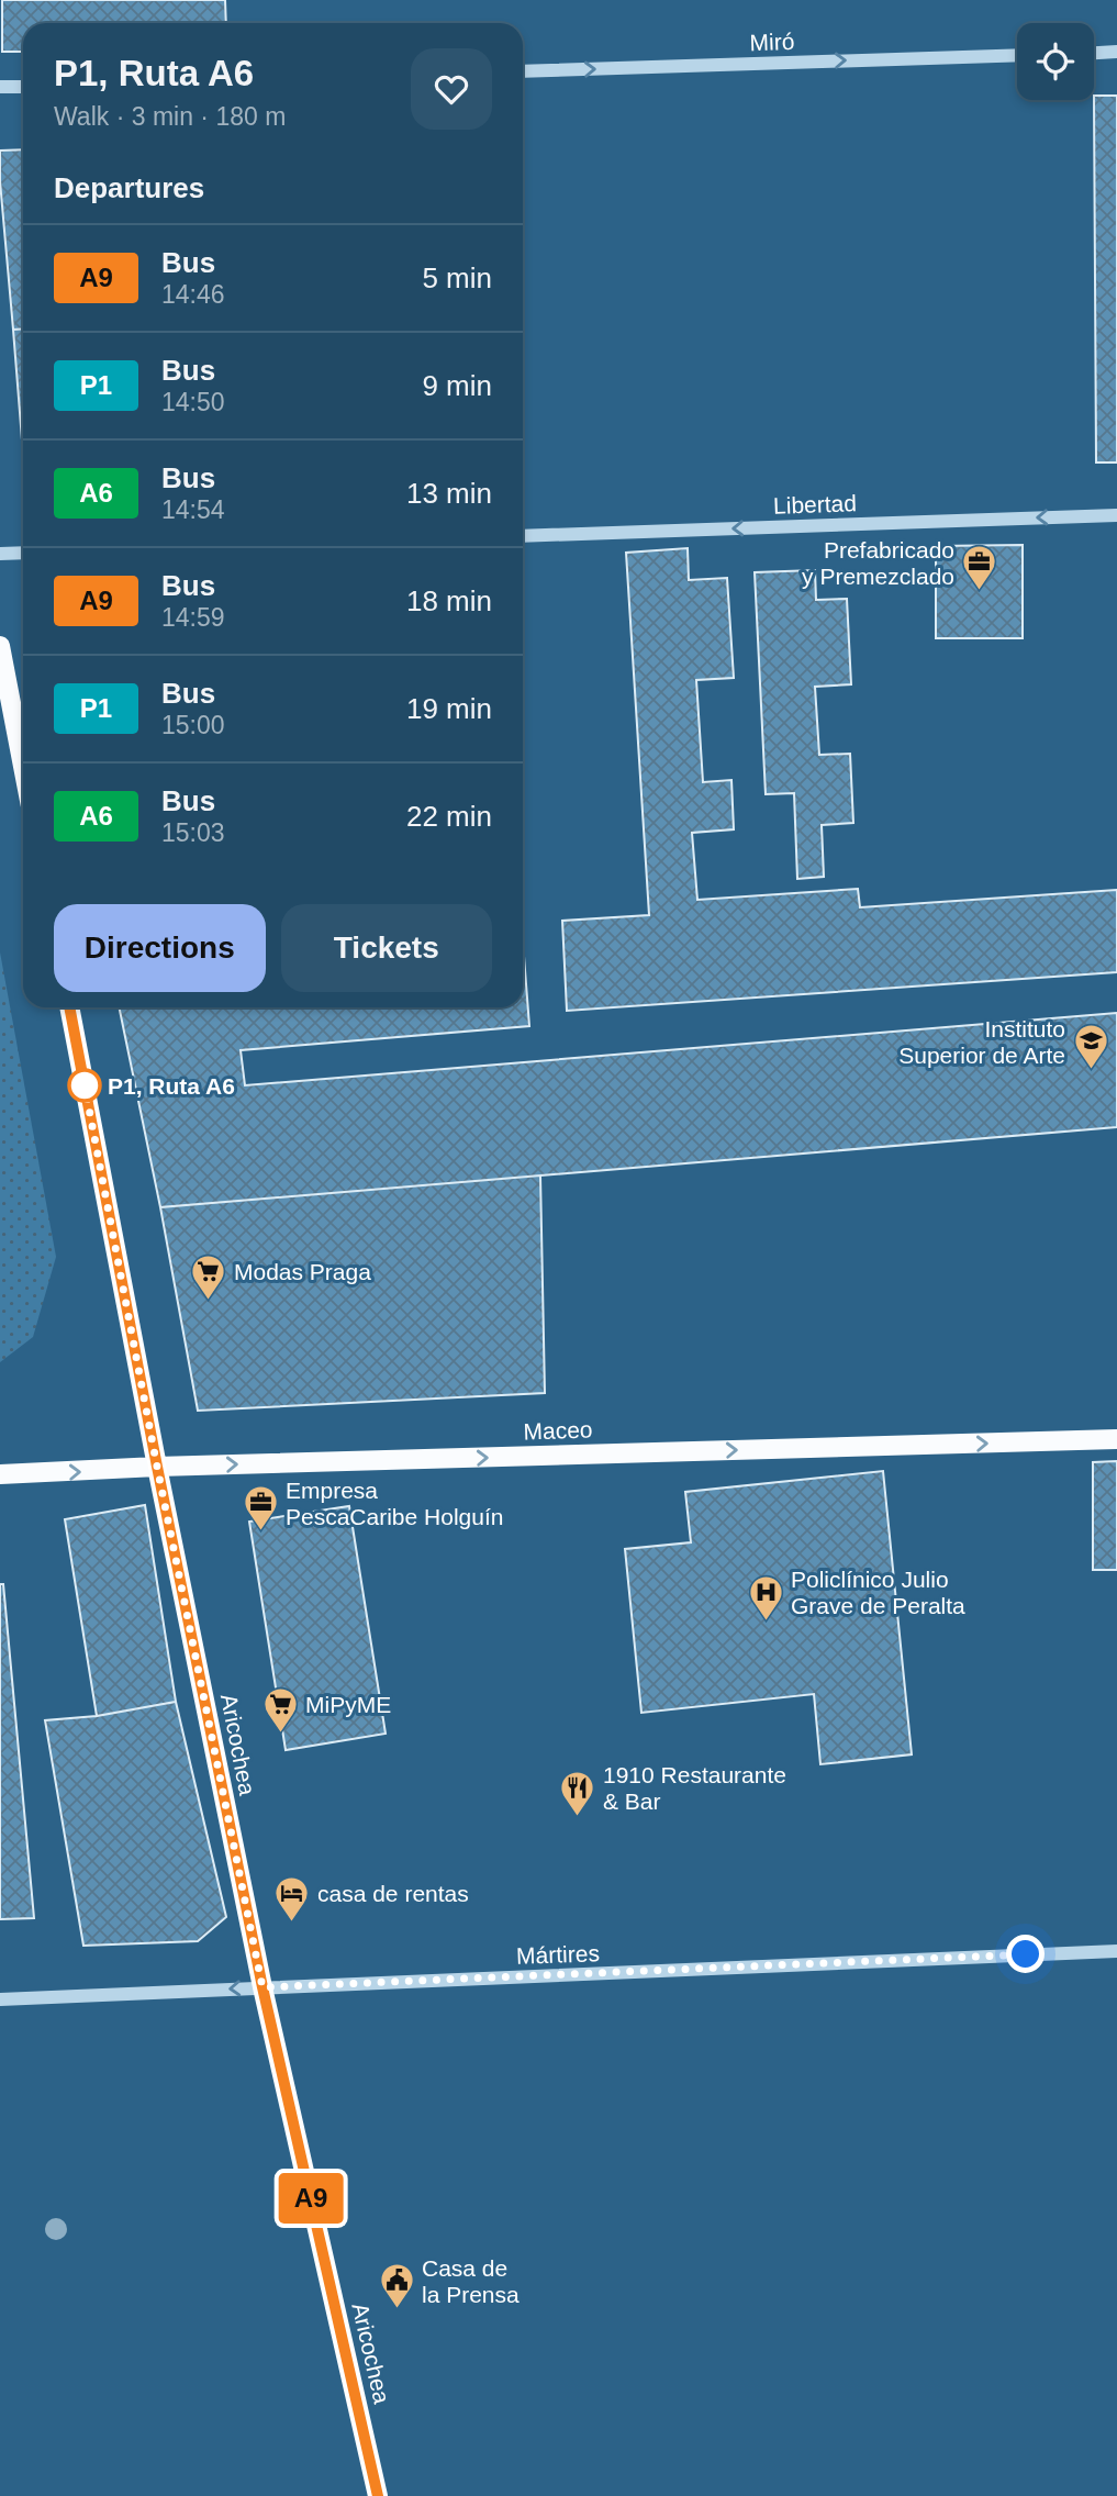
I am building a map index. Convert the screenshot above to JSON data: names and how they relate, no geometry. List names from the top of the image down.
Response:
{
  "streets": {
    "main road": ["Maceo", "Aricochea"],
    "street": ["Miró", "Libertad", "Mártires"]
  },
  "crossings": [
    ["Maceo", "Aricochea"],
    ["Aricochea", "Mártires"]
  ],
  "one_way": ["Miró", "Libertad", "Maceo"],
  "places": {
    "office": ["Prefabricado y Premezclado", "Empresa PescaCaribe Holguín"],
    "school or university": ["Instituto Superior de Arte"],
    "other": ["P1, Ruta A6"],
    "supermarket": ["Modas Praga", "MiPyME"],
    "hospital": ["Policlínico Julio Grave de Peralta"],
    "restaurant": ["1910 Restaurante & Bar"],
    "hotel": ["casa de rentas"],
    "public building": ["Casa de la Prensa"]
  },
  "lines": ["bus line A9"],
  "page": {
    "on_map": "A9",
    "heading": [
      ["P1, Ruta A6", "Walk · 3 min · 180 m"],
      "Departures"
    ],
    "list": [
      {
        "mark": "A9",
        "name": "Bus",
        "note": "14:46",
        "value": "5 min"
      },
      {
        "mark": "P1",
        "name": "Bus",
        "note": "14:50",
        "value": "9 min"
      },
      {
        "mark": "A6",
        "name": "Bus",
        "note": "14:54",
        "value": "13 min"
      },
      {
        "mark": "A9",
        "name": "Bus",
        "note": "14:59",
        "value": "18 min"
      },
      {
        "mark": "P1",
        "name": "Bus",
        "note": "15:00",
        "value": "19 min"
      },
      {
        "mark": "A6",
        "name": "Bus",
        "note": "15:03",
        "value": "22 min"
      }
    ],
    "buttons": ["Directions", "Tickets"]
  }
}
